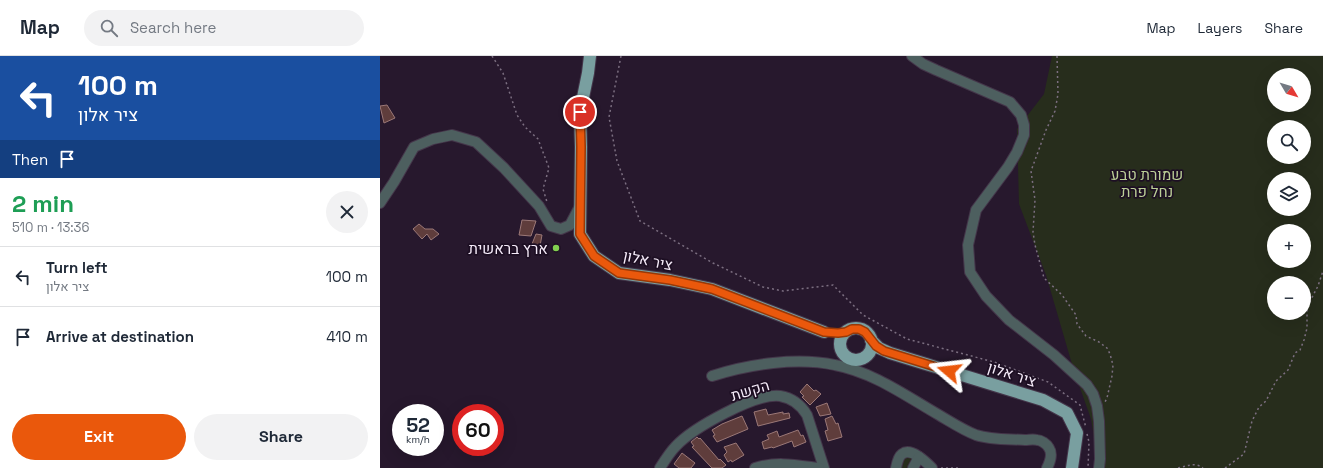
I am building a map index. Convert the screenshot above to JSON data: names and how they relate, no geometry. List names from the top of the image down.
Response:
{
  "streets": {
    "main road": ["ציר אלון"],
    "street": ["הקשת"]
  },
  "parks": ["שמורת טבע נחל פרת"],
  "places": ["ארץ בראשית"],
  "north": "bottom right",
  "page": {
    "header": "Map",
    "search": "Search here",
    "nav": ["Map", "Layers", "Share"],
    "turn": ["100 m", "ציר אלון"],
    "map_buttons": ["+", "−"],
    "then": "Then",
    "heading": ["2 min", "510 m · 13:36"],
    "list": [
      {
        "name": "Turn left",
        "note": "ציר אלון",
        "value": "100 m"
      },
      {
        "name": "Arrive at destination",
        "value": "410 m"
      }
    ],
    "speed": "52 km/h",
    "limit": "60",
    "buttons": ["Exit", "Share"]
  }
}
